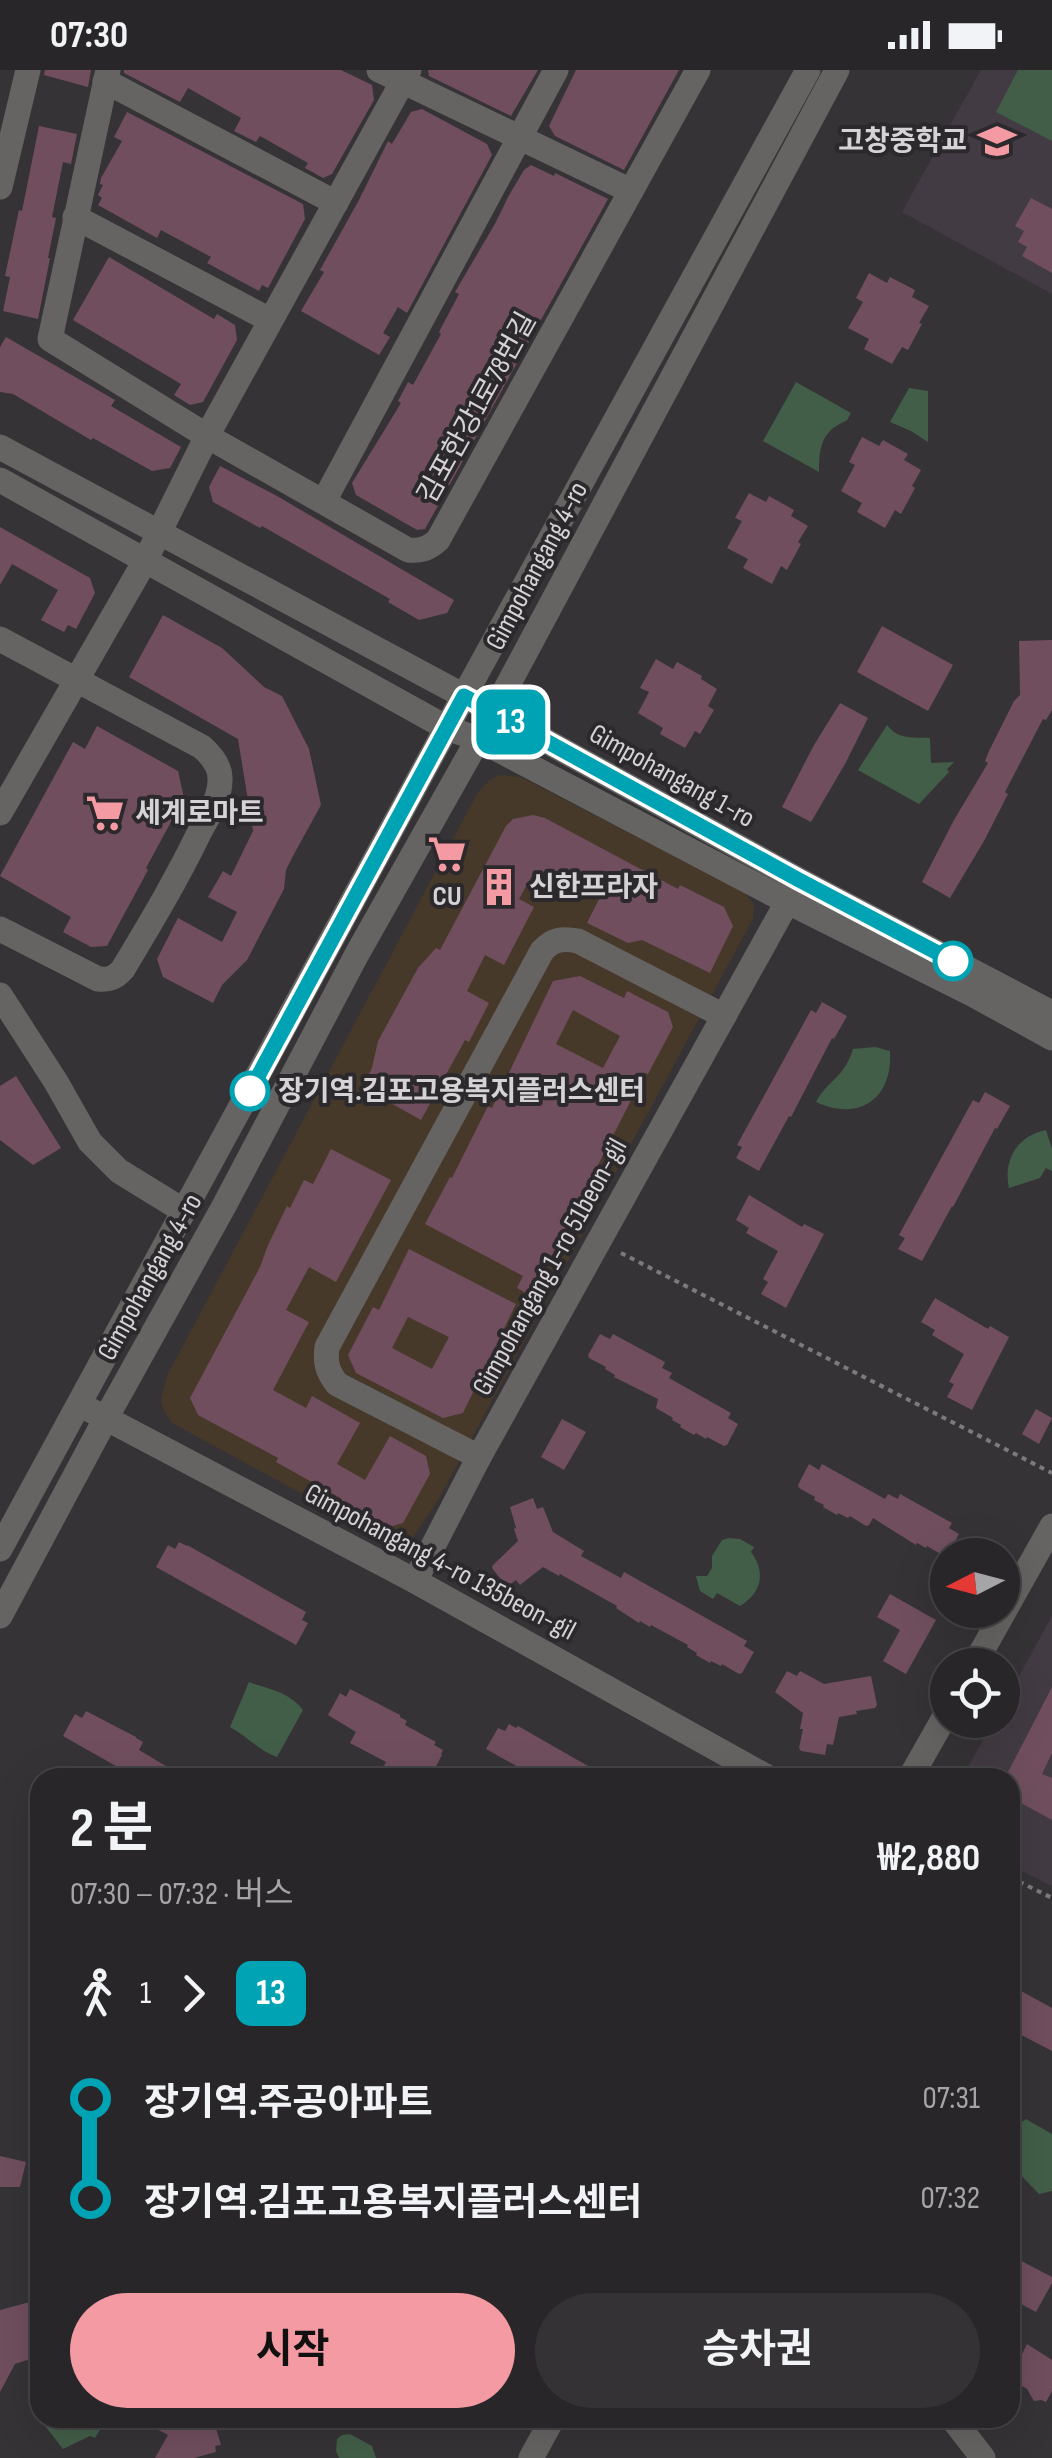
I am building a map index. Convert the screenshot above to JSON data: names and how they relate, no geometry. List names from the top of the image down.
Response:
{
  "streets": {
    "street": [
      "김포한강1로78번길",
      "Gimpohangang 4-ro",
      "Gimpohangang 1-ro",
      "Gimpohangang 1-ro 51beon-gil",
      "Gimpohangang 4-ro 135beon-gil"
    ]
  },
  "crossings": [
    ["Gimpohangang 4-ro", "Gimpohangang 1-ro"],
    ["Gimpohangang 4-ro", "Gimpohangang 4-ro 135beon-gil"],
    ["Gimpohangang 1-ro", "Gimpohangang 1-ro 51beon-gil"],
    ["Gimpohangang 1-ro 51beon-gil", "Gimpohangang 4-ro 135beon-gil"]
  ],
  "places": {
    "school or university": ["고창중학교"],
    "supermarket": ["세계로마트", "CU"],
    "building": ["신한프라자"],
    "other": ["장기역.김포고용복지플러스센터"]
  },
  "lines": ["bus line 13"],
  "north": "left",
  "page": {
    "status": "07:30",
    "on_map": "13",
    "heading": ["2 분", "07:30 – 07:32 · 버스", "₩2,880"],
    "legs": ["1", "13"],
    "list": [
      {
        "name": "장기역.주공아파트",
        "value": "07:31"
      },
      {
        "name": "장기역.김포고용복지플러스센터",
        "value": "07:32"
      }
    ],
    "buttons": ["시작", "승차권"]
  }
}
